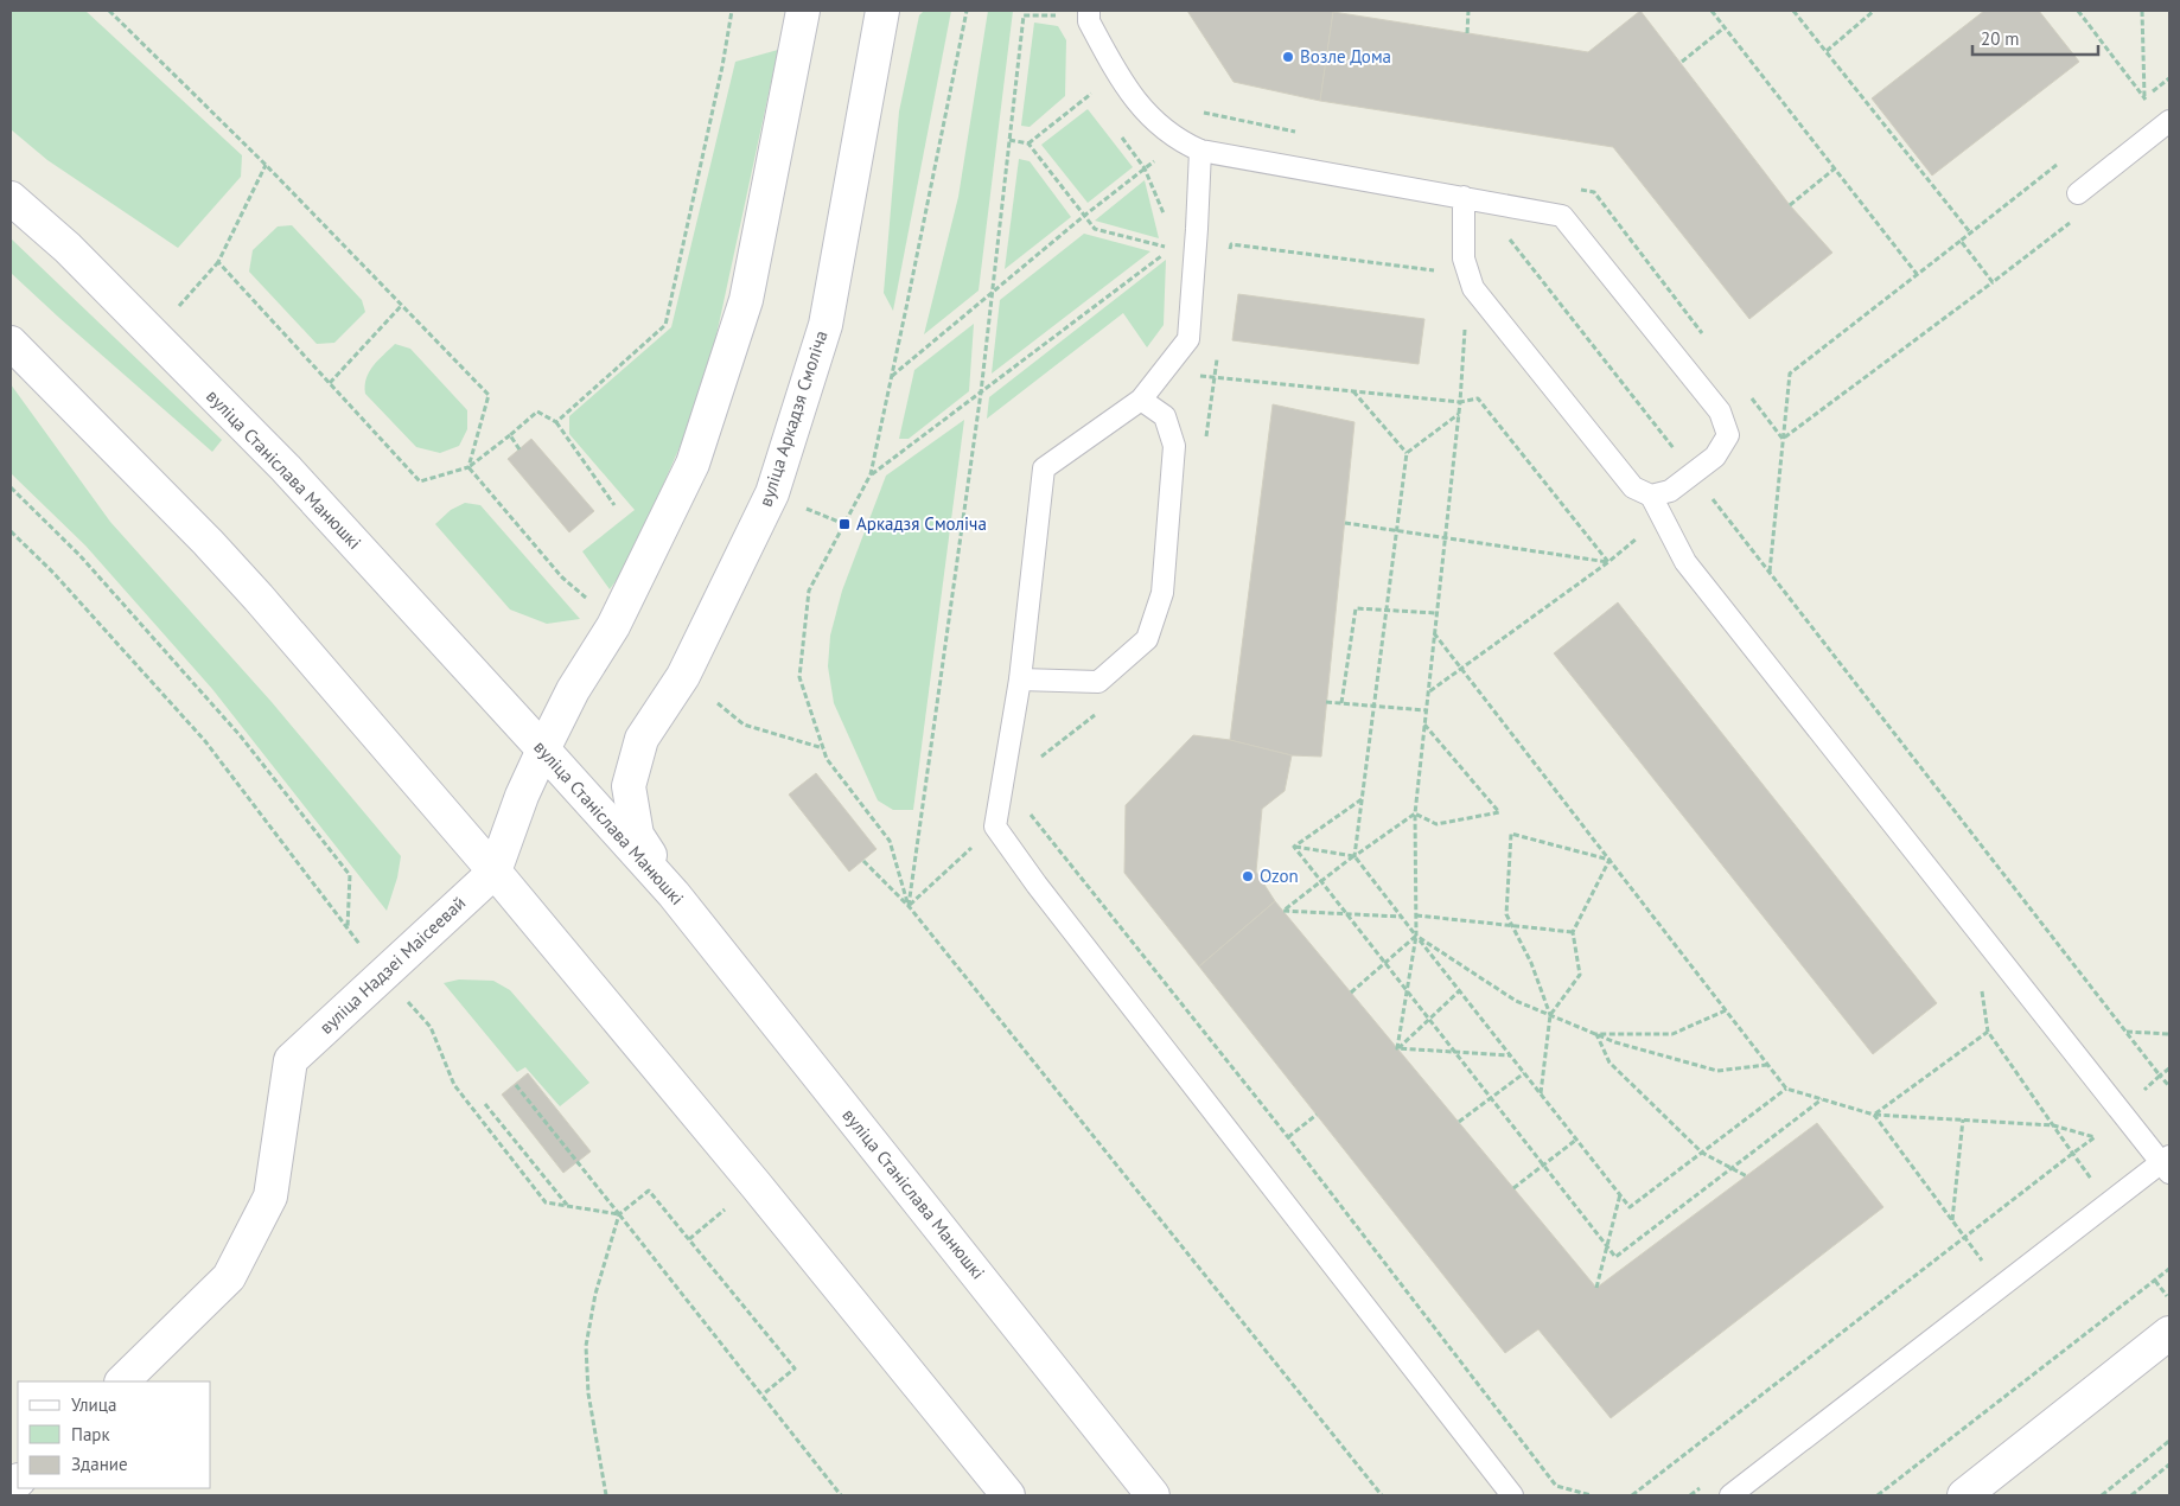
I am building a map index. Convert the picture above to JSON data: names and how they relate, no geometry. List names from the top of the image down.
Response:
{
  "streets": {
    "main road": ["вуліца Аркадзя Смоліча", "вуліца Станіслава Манюшкі", "вуліца Надзеі Маісеевай"]
  },
  "crossings": [
    ["вуліца Аркадзя Смоліча", "вуліца Станіслава Манюшкі"]
  ],
  "places": {
    "other": ["Возле Дома", "Ozon"],
    "transit": ["Аркадзя Смоліча"]
  },
  "legend": ["Улица", "Парк", "Здание"],
  "scale_bar": "20 m"
}
